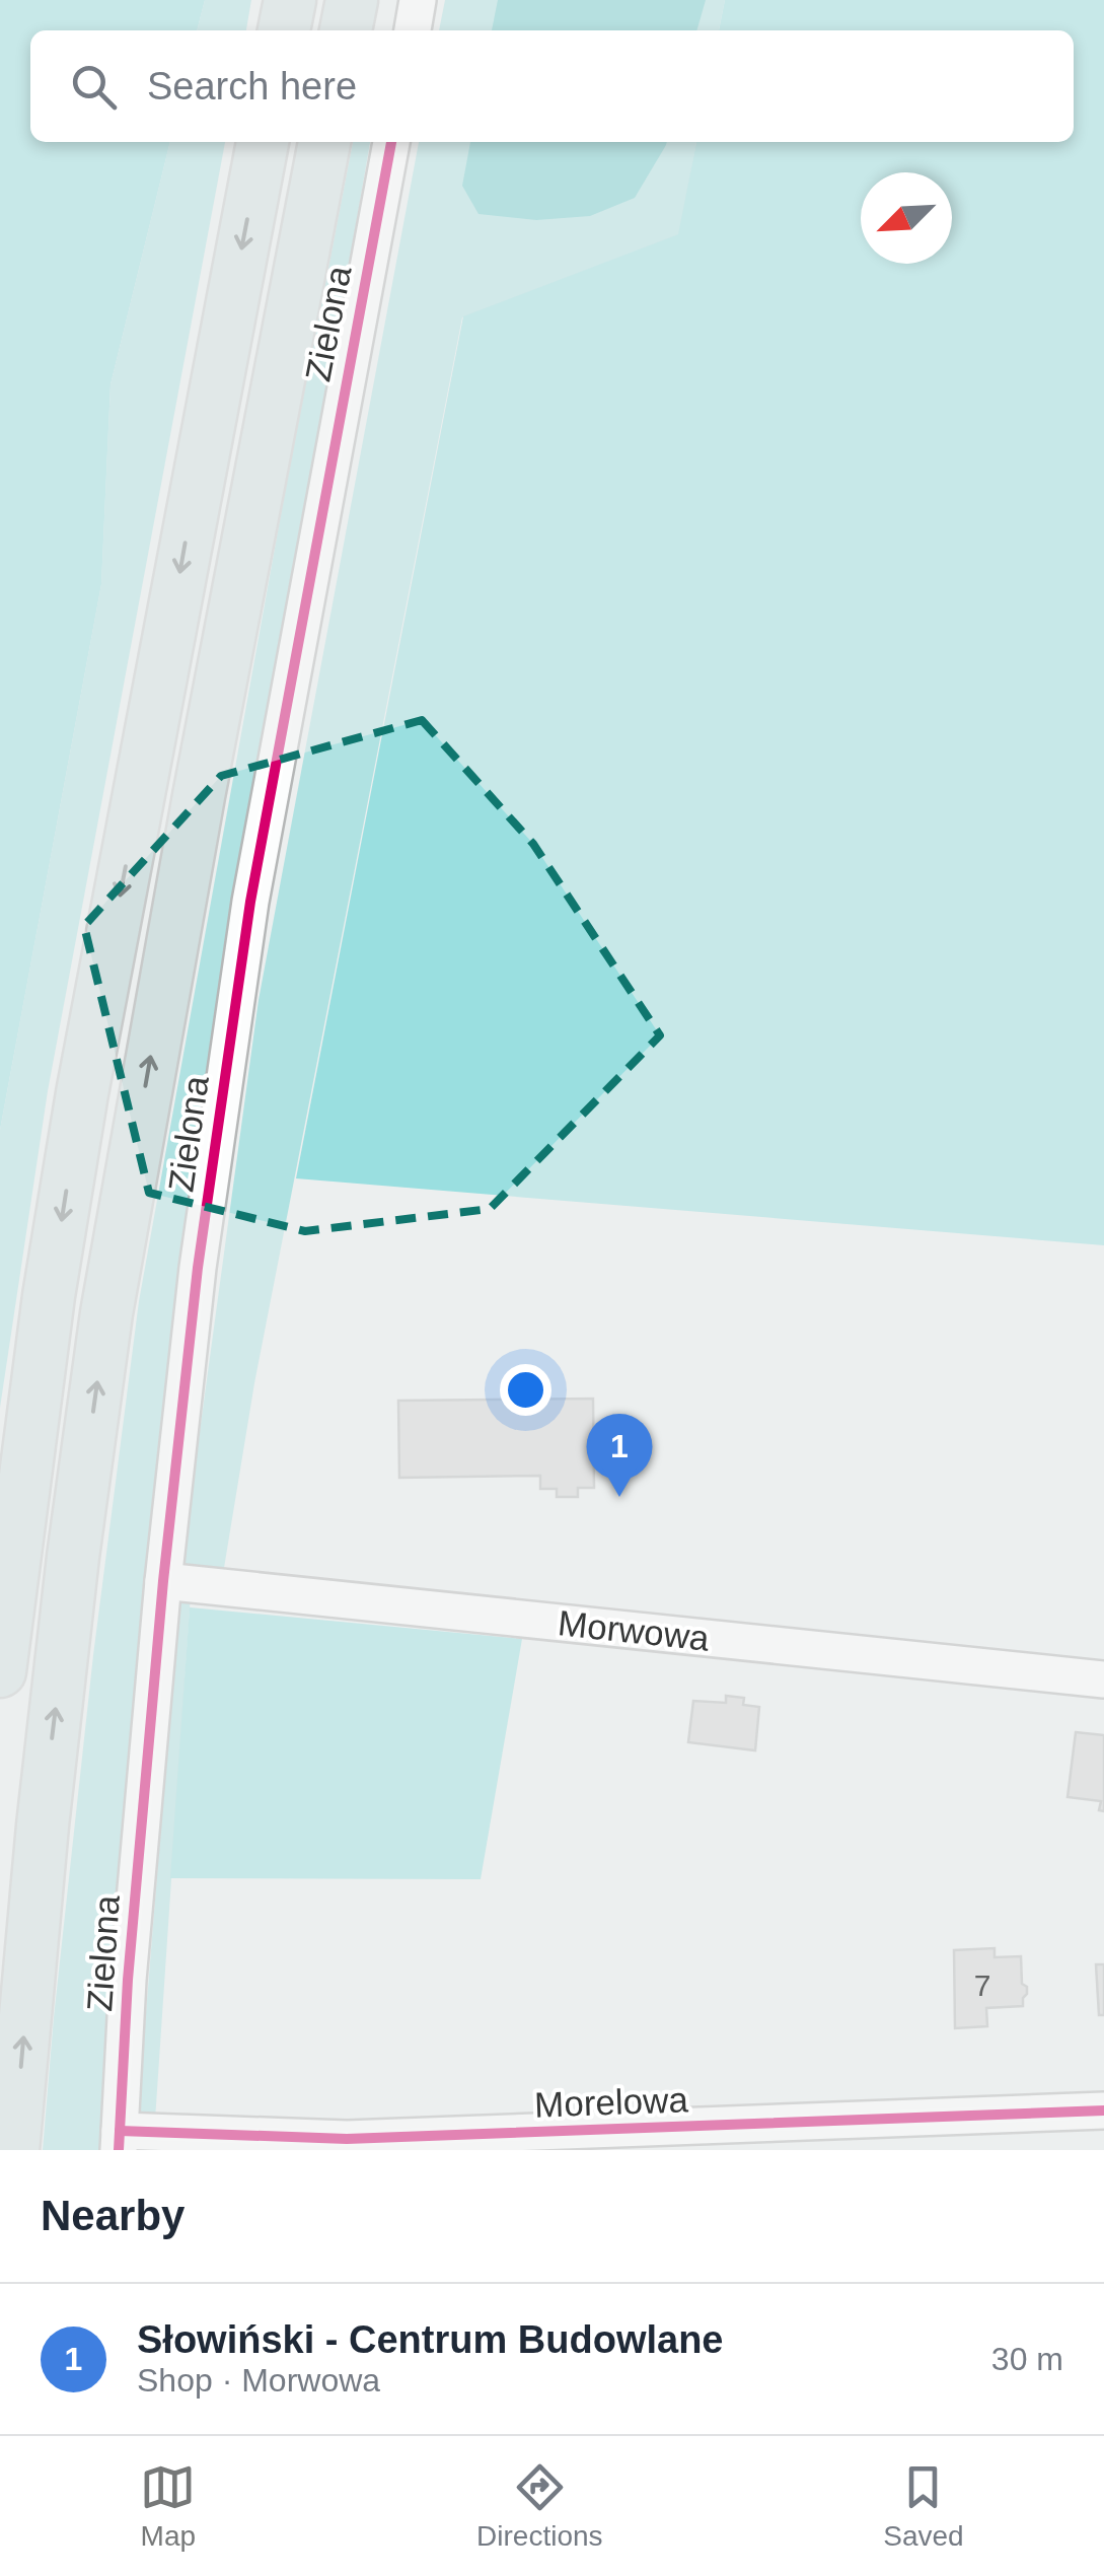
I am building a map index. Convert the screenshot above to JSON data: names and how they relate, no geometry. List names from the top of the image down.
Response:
{
  "streets": {
    "street": ["Zielona", "Morwowa", "Morelowa"]
  },
  "crossings": [
    ["Zielona", "Morwowa"],
    ["Zielona", "Morelowa"]
  ],
  "house_numbers": ["7"],
  "north": "bottom left",
  "page": {
    "search": "Search here",
    "pins": "1",
    "heading": "Nearby",
    "list": [
      {
        "mark": "1",
        "name": "Słowiński - Centrum Budowlane",
        "note": "Shop · Morwowa",
        "value": "30 m"
      }
    ],
    "nav": ["Map", "Directions", "Saved"]
  }
}
